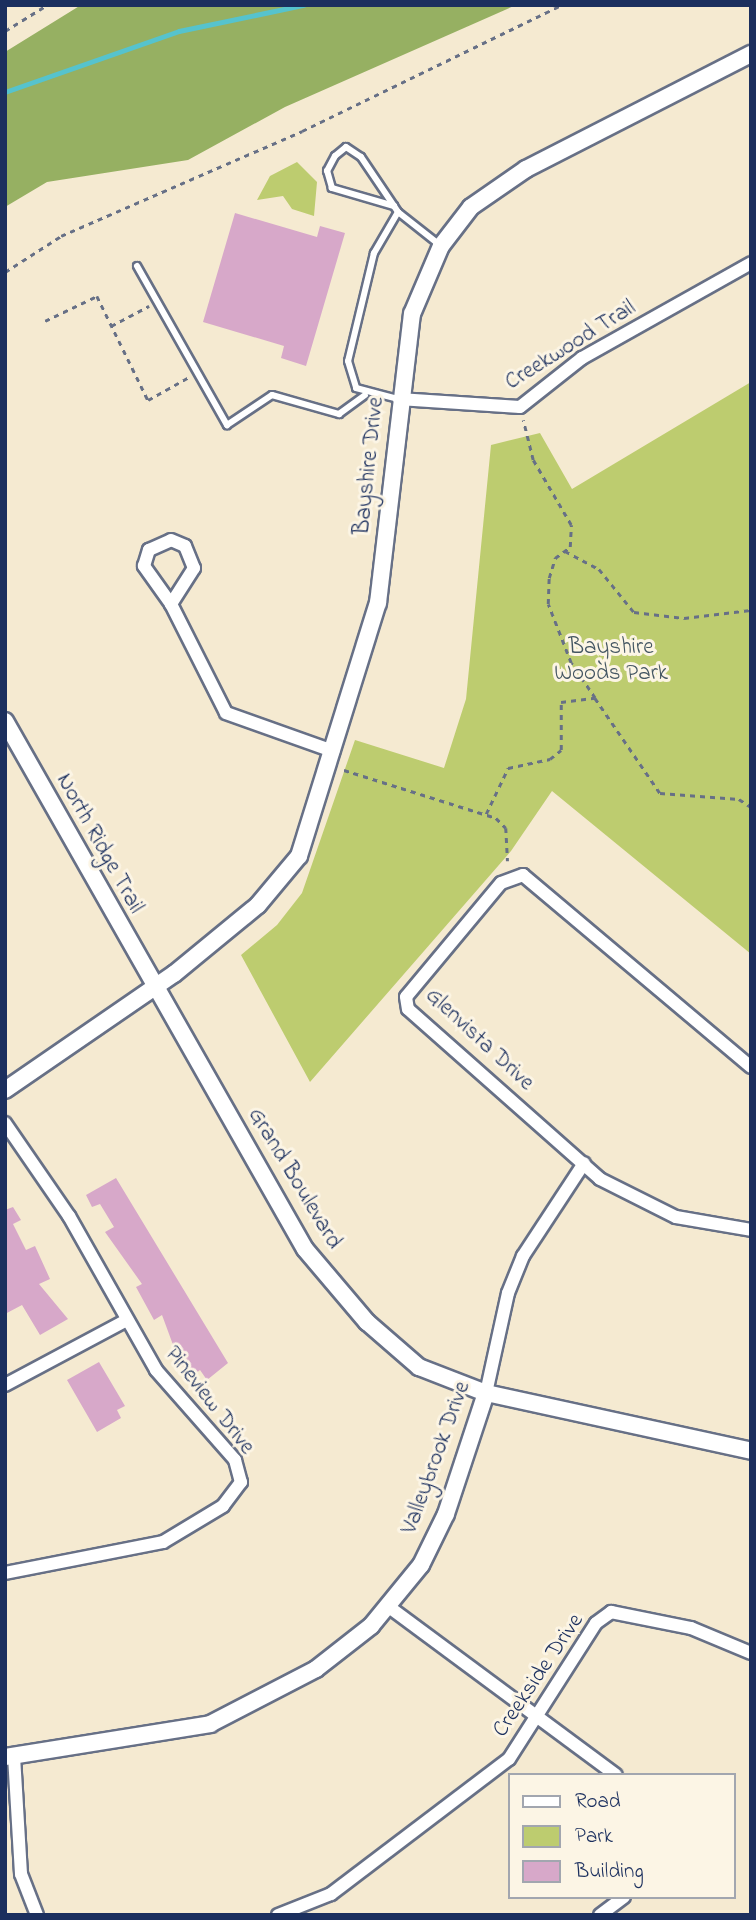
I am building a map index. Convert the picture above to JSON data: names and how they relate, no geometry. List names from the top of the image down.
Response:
{
  "streets": {
    "street": [
      "Creekwood Trail",
      "Bayshire Drive",
      "North Ridge Trail",
      "Glenvista Drive",
      "Grand Boulevard",
      "Pineview Drive",
      "Valleybrook Drive",
      "Creekside Drive"
    ]
  },
  "crossings": [
    ["Creekwood Trail", "Bayshire Drive"],
    ["Bayshire Drive", "North Ridge Trail"],
    ["Bayshire Drive", "Grand Boulevard"],
    ["North Ridge Trail", "Grand Boulevard"],
    ["Glenvista Drive", "Valleybrook Drive"],
    ["Grand Boulevard", "Valleybrook Drive"]
  ],
  "parks": ["Bayshire Woods Park"],
  "legend": ["Road", "Park", "Building"]
}
